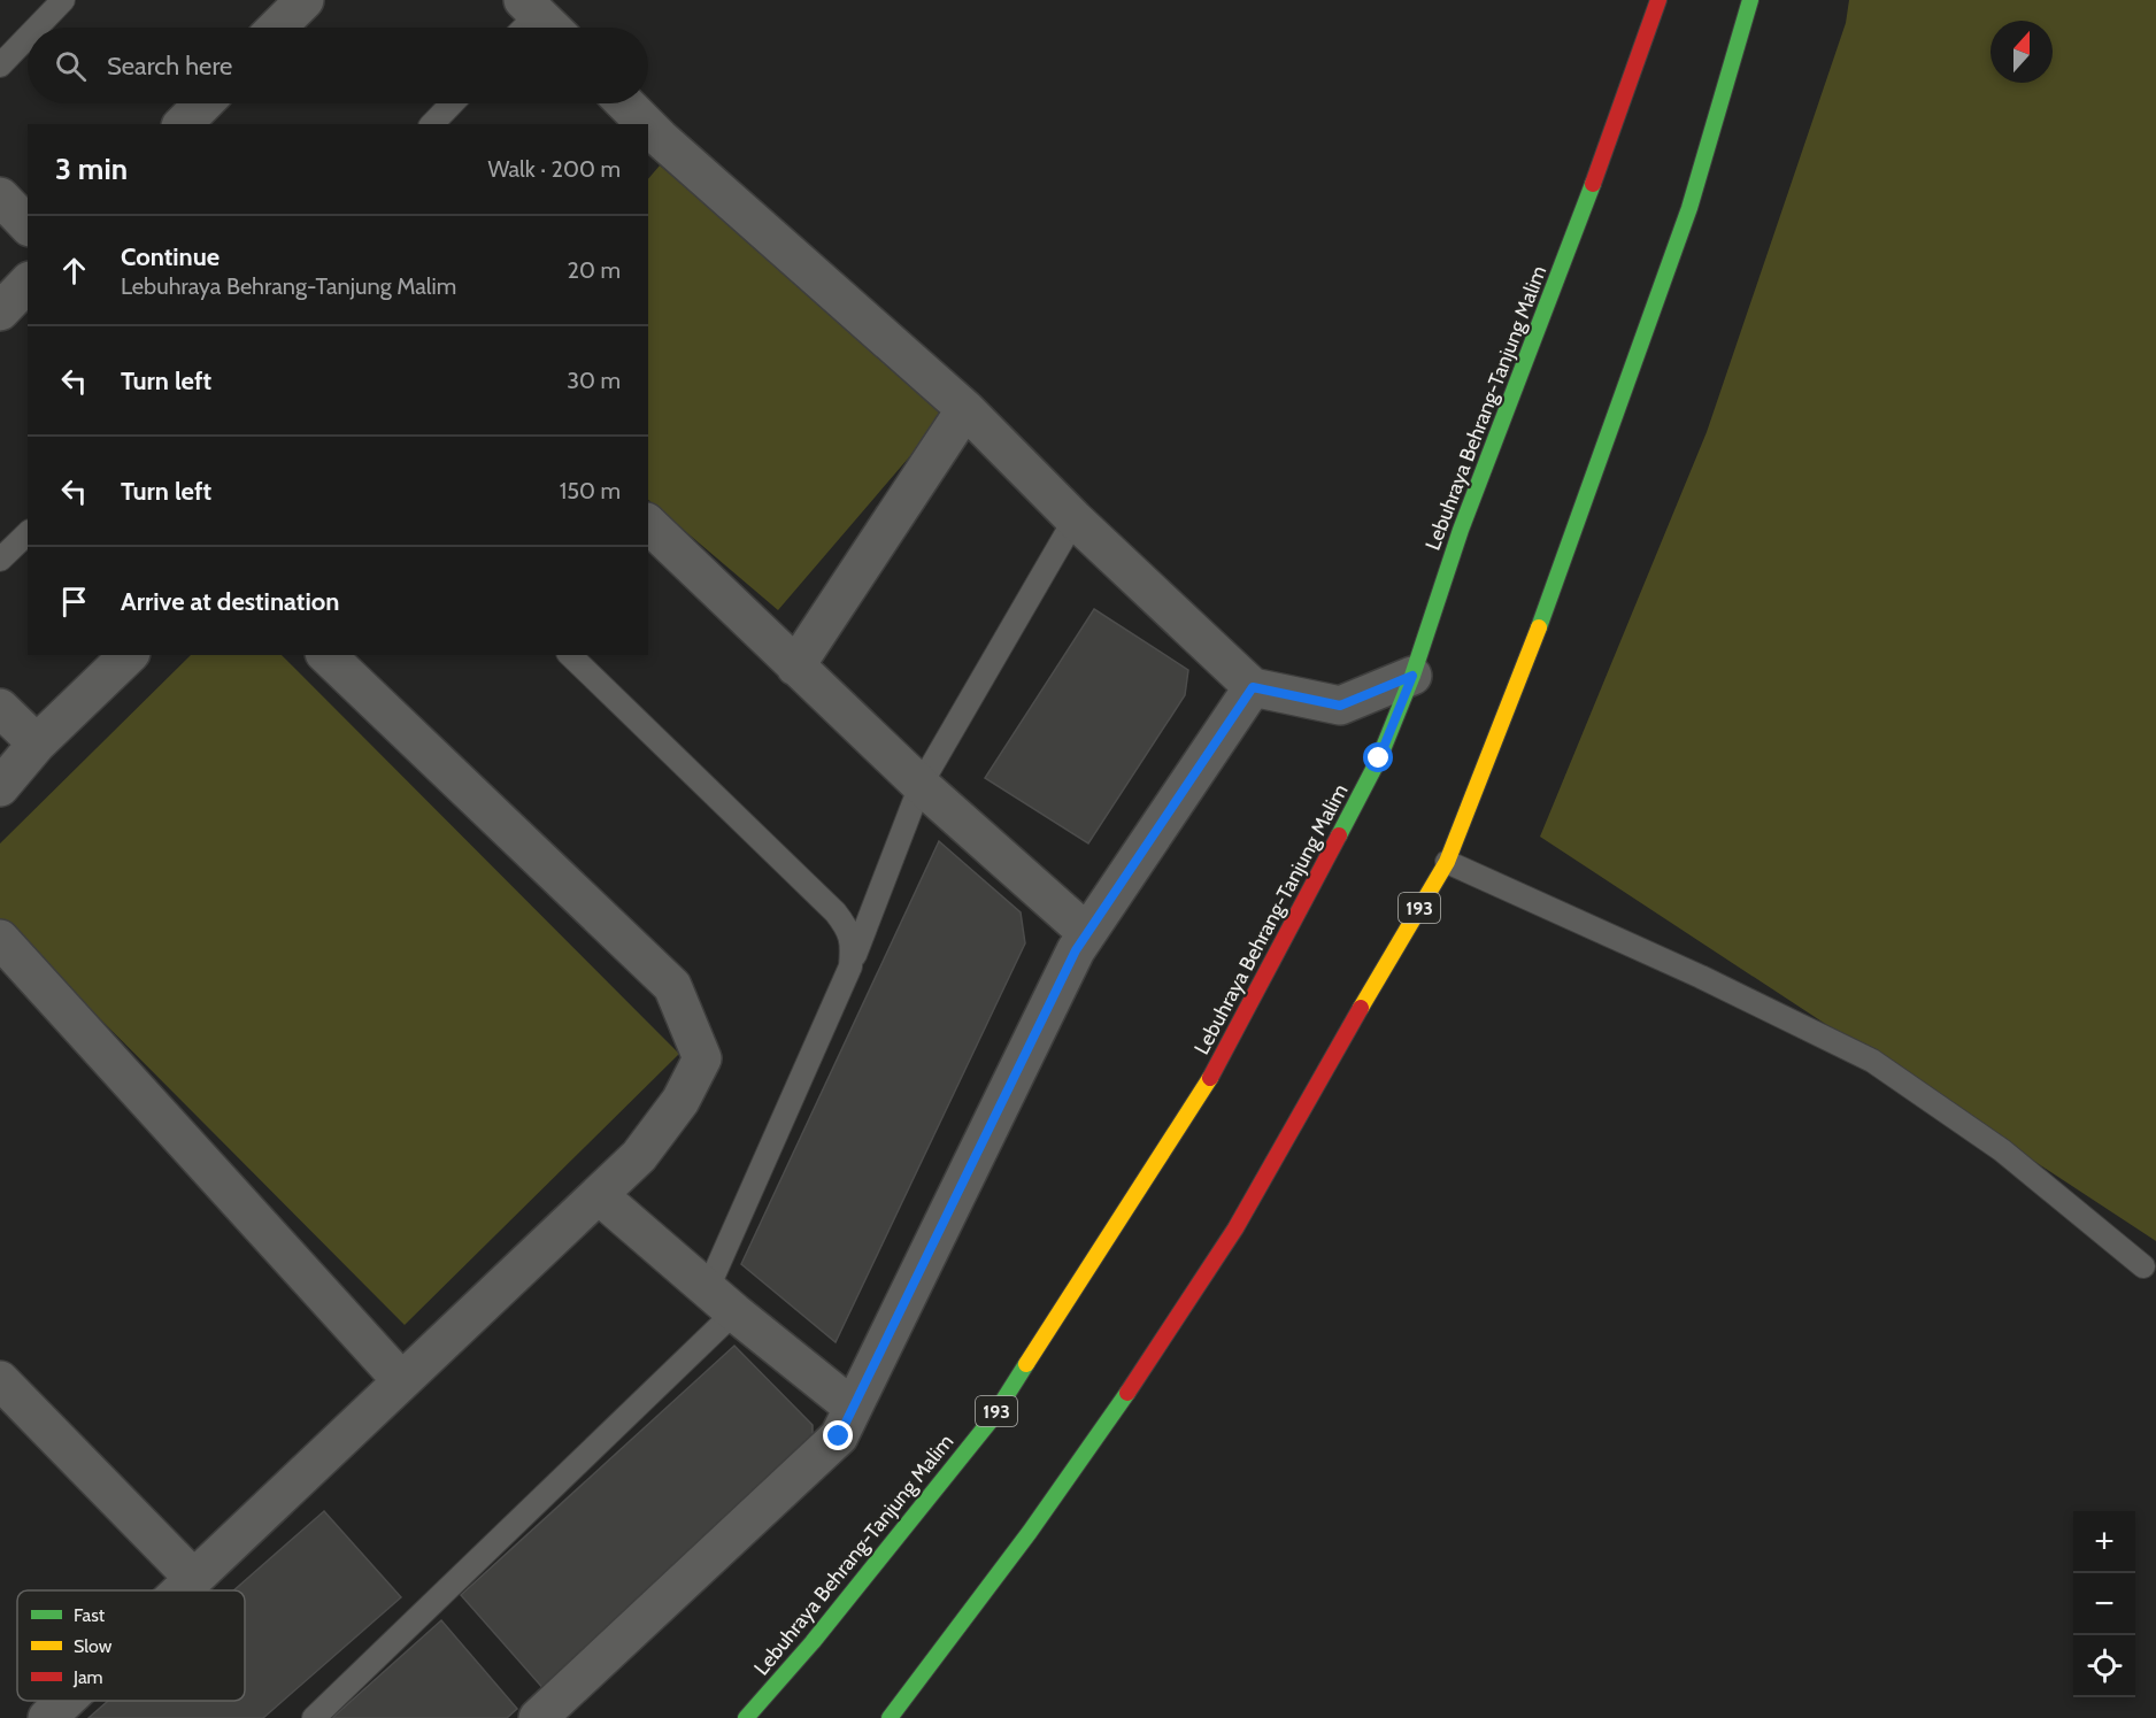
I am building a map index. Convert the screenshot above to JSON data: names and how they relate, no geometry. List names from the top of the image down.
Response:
{
  "streets": {
    "main road": ["Lebuhraya Behrang-Tanjung Malim", "193"]
  },
  "legend": ["Fast", "Slow", "Jam"],
  "north": "top",
  "page": {
    "search": "Search here",
    "heading": ["3 min", "Walk · 200 m"],
    "list": [
      ["Continue", "Lebuhraya Behrang-Tanjung Malim", "20 m"],
      ["Turn left", "30 m"],
      ["Turn left", "150 m"],
      "Arrive at destination"
    ],
    "map_buttons": ["+", "−"]
  }
}
